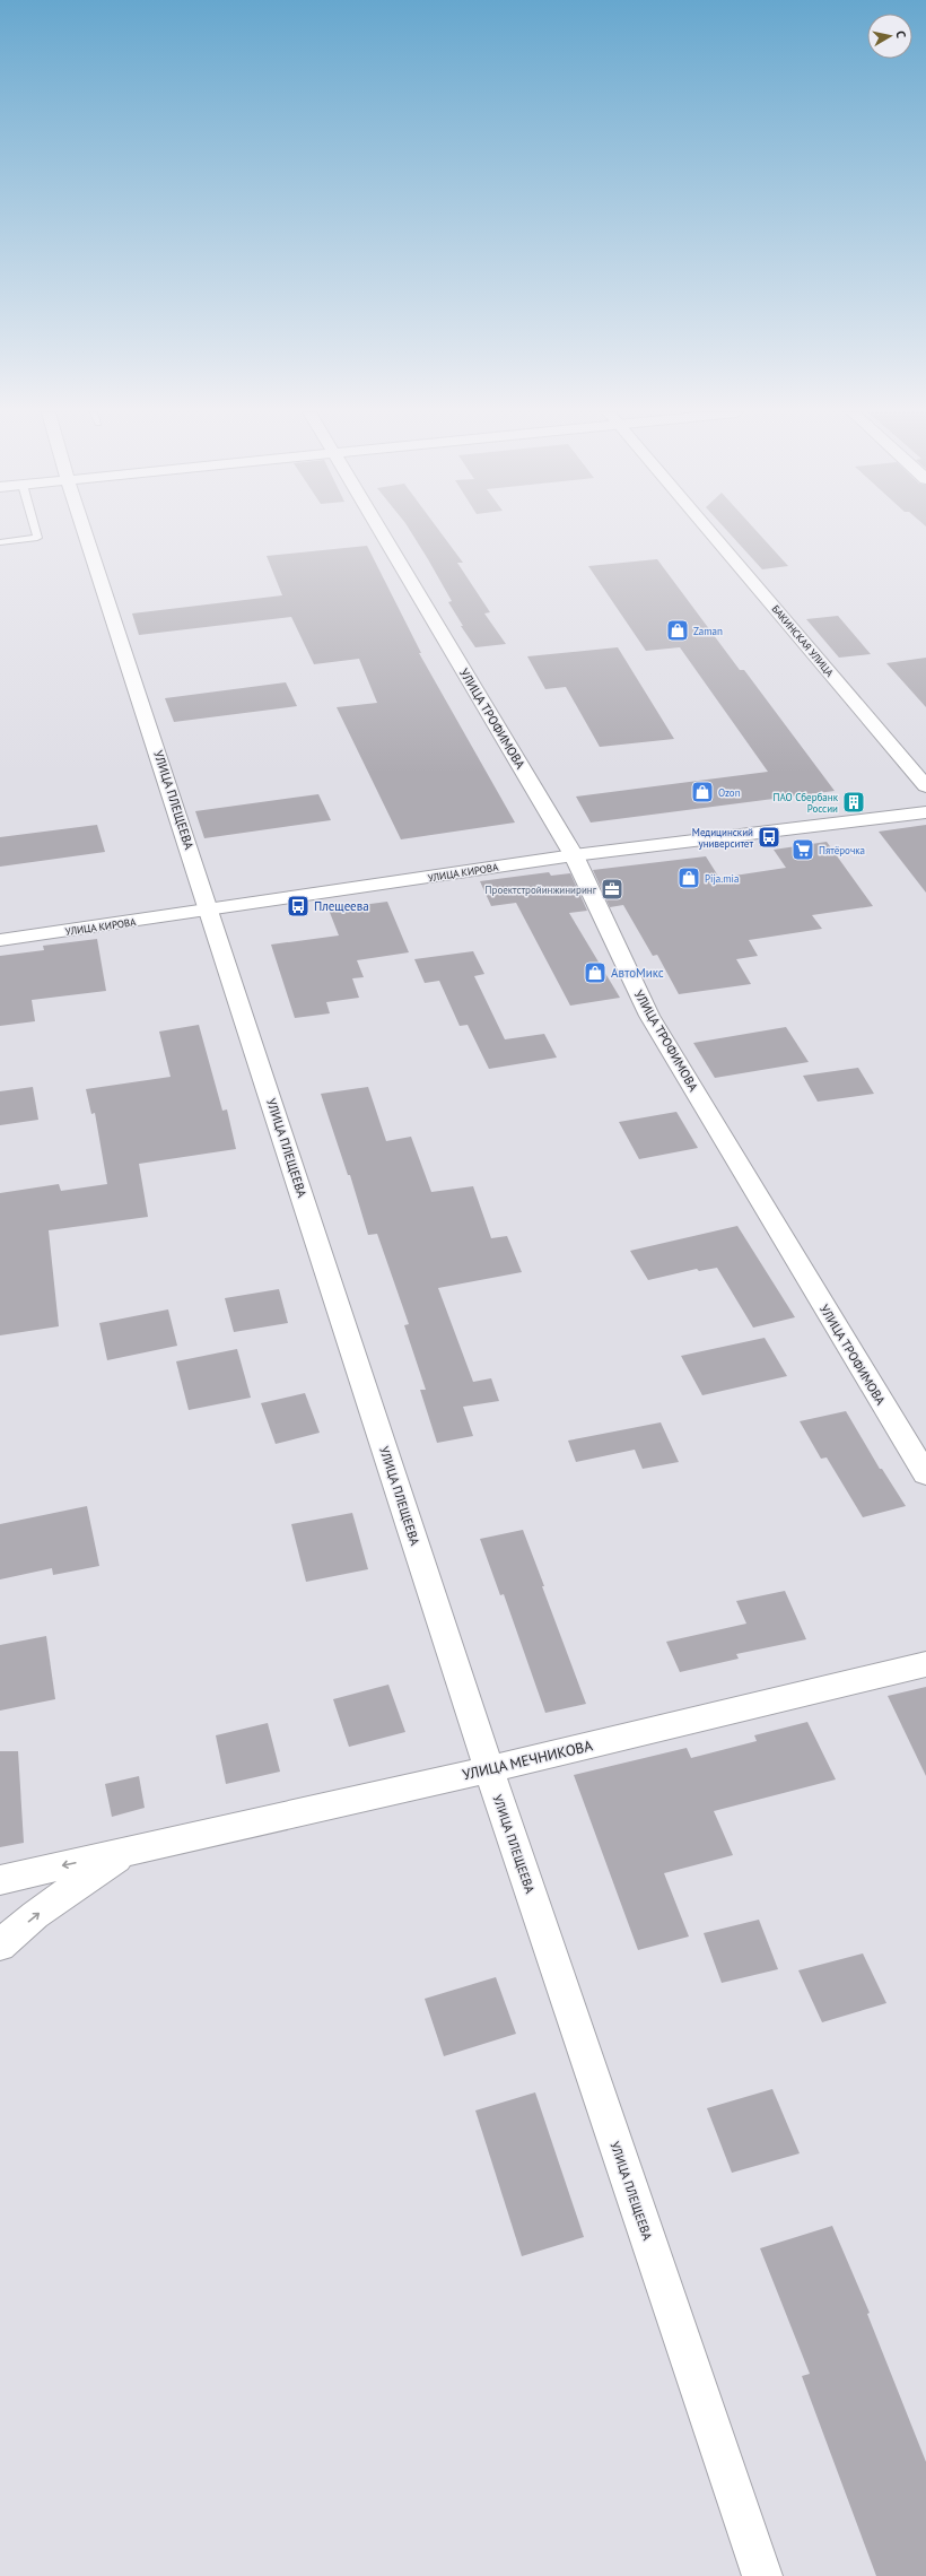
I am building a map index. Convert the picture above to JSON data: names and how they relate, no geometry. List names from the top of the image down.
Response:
{
  "streets": {
    "street": [
      "БАКИНСКАЯ УЛИЦА",
      "УЛИЦА ТРОФИМОВА",
      "УЛИЦА ПЛЕЩЕЕВА",
      "УЛИЦА КИРОВА",
      "УЛИЦА МЕЧНИКОВА"
    ]
  },
  "crossings": [
    ["УЛИЦА ТРОФИМОВА", "УЛИЦА КИРОВА"],
    ["УЛИЦА ПЛЕЩЕЕВА", "УЛИЦА КИРОВА"],
    ["УЛИЦА ПЛЕЩЕЕВА", "УЛИЦА МЕЧНИКОВА"]
  ],
  "places": {
    "shop": [
      "Zaman",
      "Ozon",
      "Pija.mia",
      "АвтоМикс"
    ],
    "building": ["ПАО Сбербанк России"],
    "bus stop": ["Медицинский университет", "Плещеева"],
    "supermarket": ["Пятёрочка"],
    "office": ["Проектстройинжиниринг"]
  },
  "north": "right"
}
